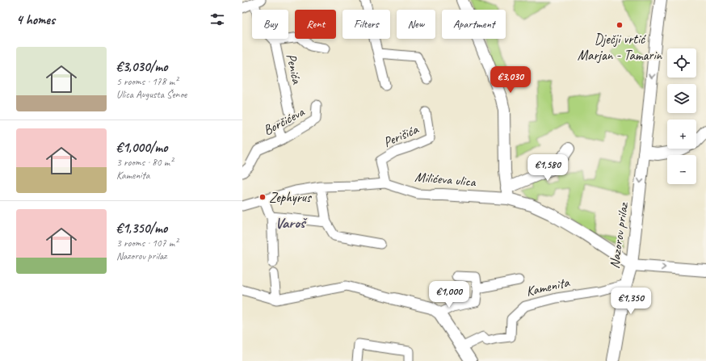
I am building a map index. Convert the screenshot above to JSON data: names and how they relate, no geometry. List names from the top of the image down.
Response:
{
  "streets": {
    "street": [
      "Penića",
      "Borčićeva",
      "Perišića",
      "Milićeva ulica",
      "Nazorov prilaz",
      "Kamenita"
    ]
  },
  "crossings": [
    ["Penića", "Borčićeva"],
    ["Perišića", "Milićeva ulica"],
    ["Milićeva ulica", "Nazorov prilaz"],
    ["Nazorov prilaz", "Kamenita"]
  ],
  "one_way": ["Nazorov prilaz"],
  "districts": ["Varoš"],
  "places": ["Dječji vrtić Marjan - Tamarin", "Zephyrus"],
  "page": {
    "heading": "4 homes",
    "chip": [
      "Buy",
      "Rent",
      "Filters",
      "New",
      "Apartment"
    ],
    "list": [
      {
        "name": "€3,030/mo",
        "note": "5 rooms · 178 m² · Ulica Augusta Šenoe"
      },
      {
        "name": "€1,000/mo",
        "note": "3 rooms · 80 m² · Kamenita"
      },
      {
        "name": "€1,350/mo",
        "note": "3 rooms · 107 m² · Nazorov prilaz"
      }
    ],
    "map_buttons": ["+", "−"],
    "price": [
      "€3,030",
      "€1,580",
      "€1,000",
      "€1,350"
    ]
  }
}
